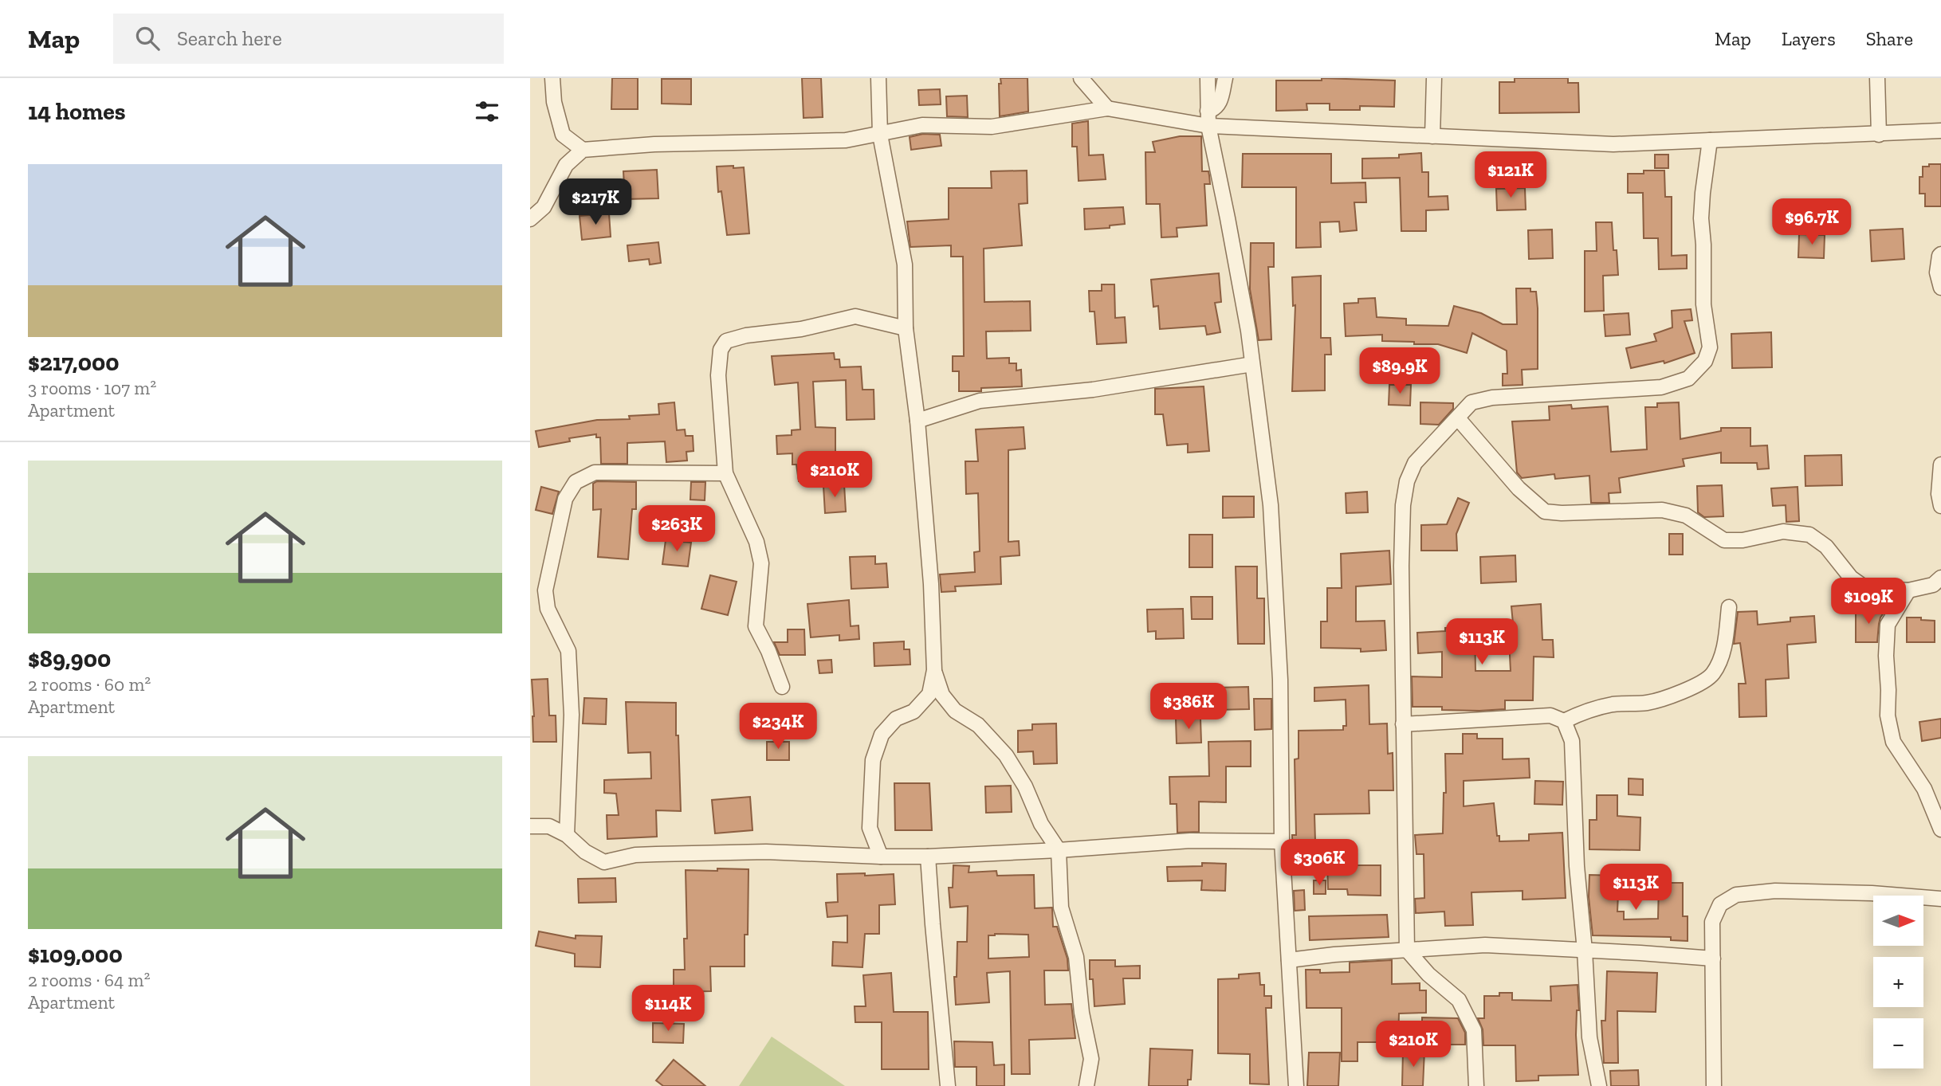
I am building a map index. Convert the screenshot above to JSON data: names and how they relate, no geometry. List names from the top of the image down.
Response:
{
  "north": "right",
  "page": {
    "header": "Map",
    "search": "Search here",
    "nav": ["Map", "Layers", "Share"],
    "heading": "14 homes",
    "list": [
      {
        "name": "$217,000",
        "note": "3 rooms · 107 m² · Apartment"
      },
      {
        "name": "$89,900",
        "note": "2 rooms · 60 m² · Apartment"
      },
      {
        "name": "$109,000",
        "note": "2 rooms · 64 m² · Apartment"
      }
    ],
    "price": [
      "$121K",
      "$217K",
      "$96.7K",
      "$89.9K",
      "$210K",
      "$263K",
      "$109K",
      "$113K",
      "$386K",
      "$234K",
      "$306K",
      "$113K",
      "$114K",
      "$210K"
    ],
    "map_buttons": ["+", "−"]
  }
}
